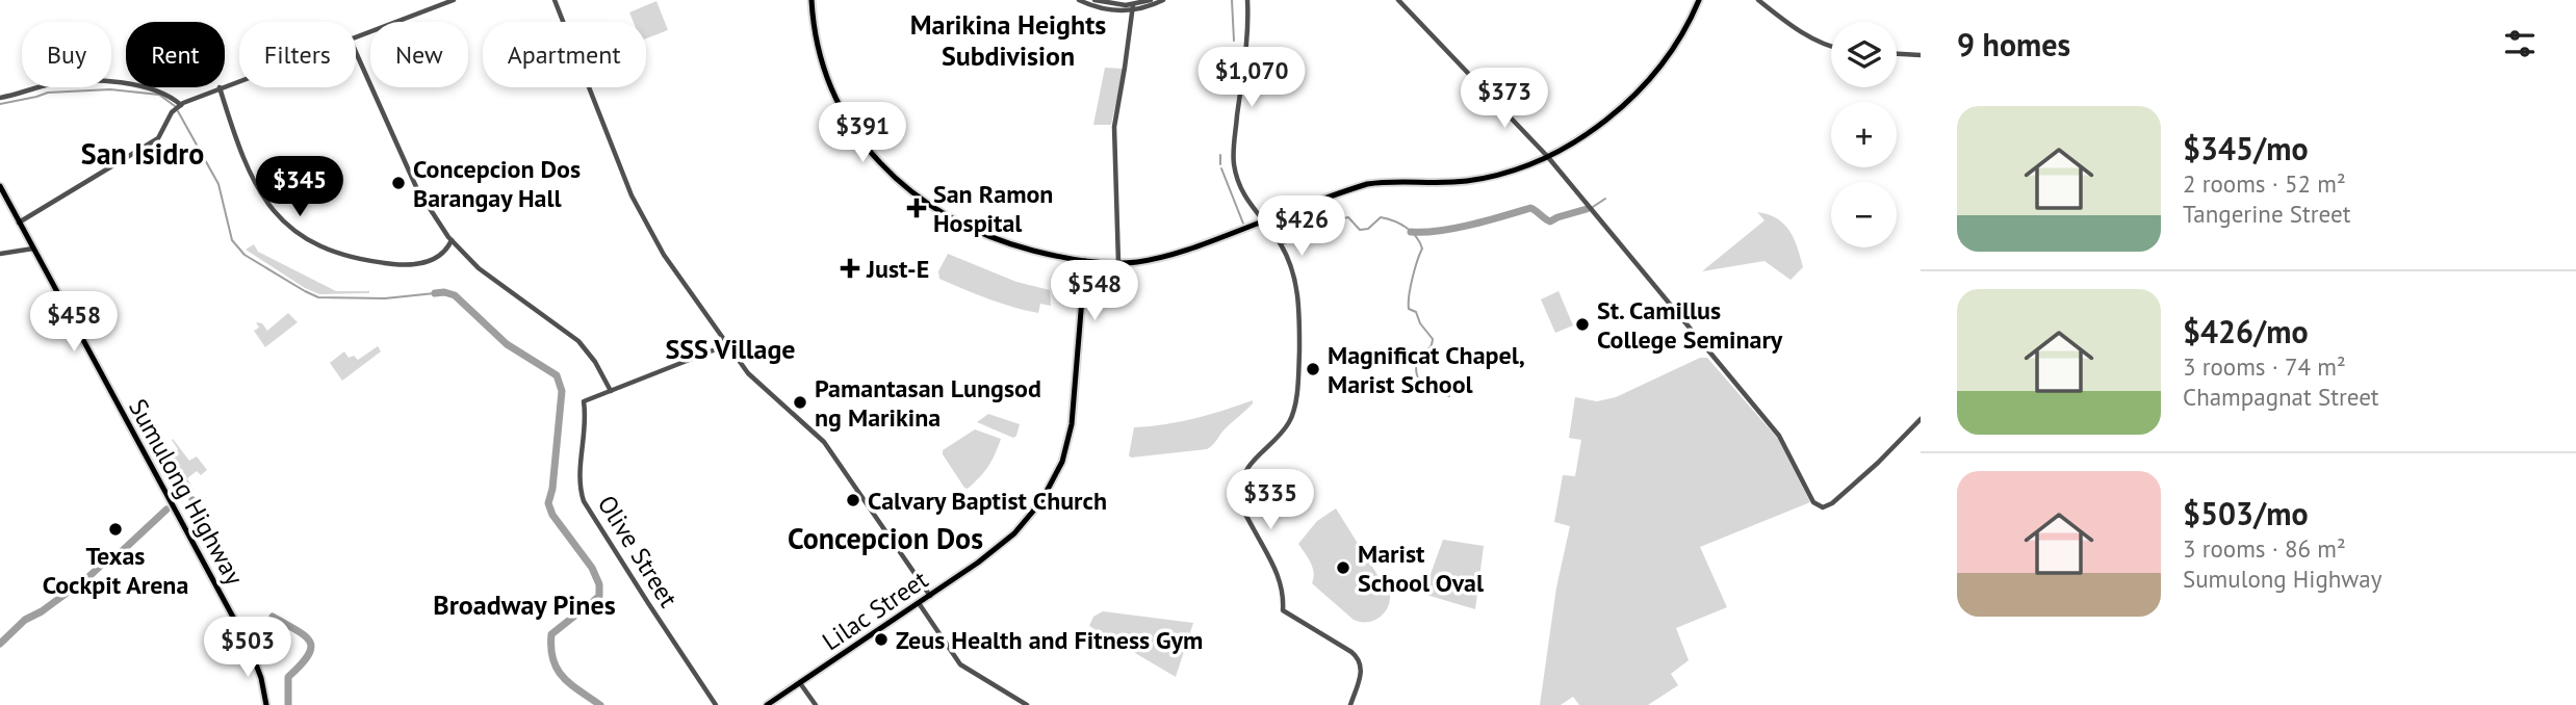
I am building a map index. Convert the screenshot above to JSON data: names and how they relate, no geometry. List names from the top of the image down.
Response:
{
  "streets": {
    "main road": ["Sumulong Highway", "Lilac Street"],
    "street": ["Olive Street"]
  },
  "districts": [
    "Marikina Heights Subdivision",
    "San Isidro",
    "SSS Village",
    "Concepcion Dos",
    "Broadway Pines"
  ],
  "places": {
    "other": [
      "Concepcion Dos Barangay Hall",
      "St. Camillus College Seminary",
      "Magnificat Chapel, Marist School",
      "Pamantasan Lungsod ng Marikina",
      "Calvary Baptist Church",
      "Texas Cockpit Arena",
      "Marist School Oval",
      "Zeus Health and Fitness Gym"
    ],
    "health": ["San Ramon Hospital", "Just-E"]
  },
  "page": {
    "heading": "9 homes",
    "map_buttons": ["+", "−"],
    "chip": [
      "Buy",
      "Rent",
      "Filters",
      "New",
      "Apartment"
    ],
    "price": [
      "$1,070",
      "$373",
      "$391",
      "$345",
      "$426",
      "$548",
      "$458",
      "$335",
      "$503"
    ],
    "list": [
      {
        "name": "$345/mo",
        "note": "2 rooms · 52 m² · Tangerine Street"
      },
      {
        "name": "$426/mo",
        "note": "3 rooms · 74 m² · Champagnat Street"
      },
      {
        "name": "$503/mo",
        "note": "3 rooms · 86 m² · Sumulong Highway"
      }
    ]
  }
}
